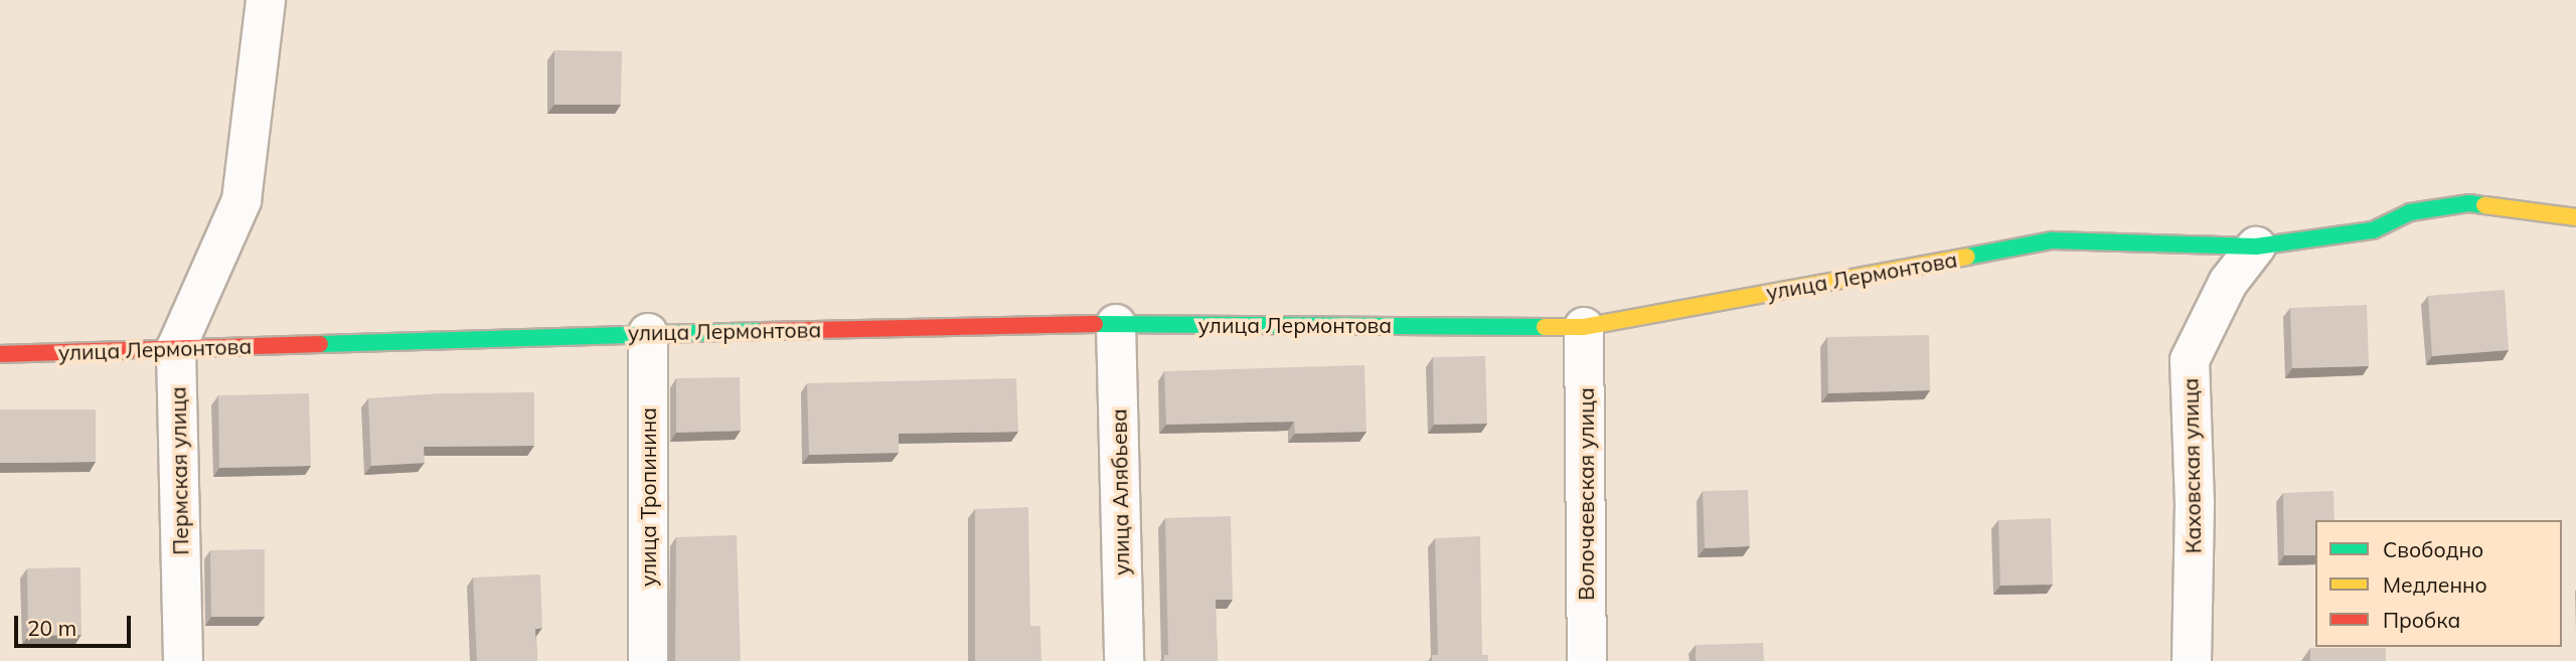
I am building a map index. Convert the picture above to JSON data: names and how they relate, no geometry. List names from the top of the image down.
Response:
{
  "streets": {
    "street": [
      "улица Лермонтова",
      "Каховская улица",
      "Пермская улица",
      "улица Алябьева",
      "Волочаевская улица",
      "улица Тропинина"
    ]
  },
  "crossings": [
    ["улица Лермонтова", "Каховская улица"],
    ["улица Лермонтова", "Пермская улица"],
    ["улица Лермонтова", "улица Алябьева"],
    ["улица Лермонтова", "Волочаевская улица"],
    ["улица Лермонтова", "улица Тропинина"]
  ],
  "legend": ["Свободно", "Медленно", "Пробка"],
  "scale_bar": "20 m"
}
